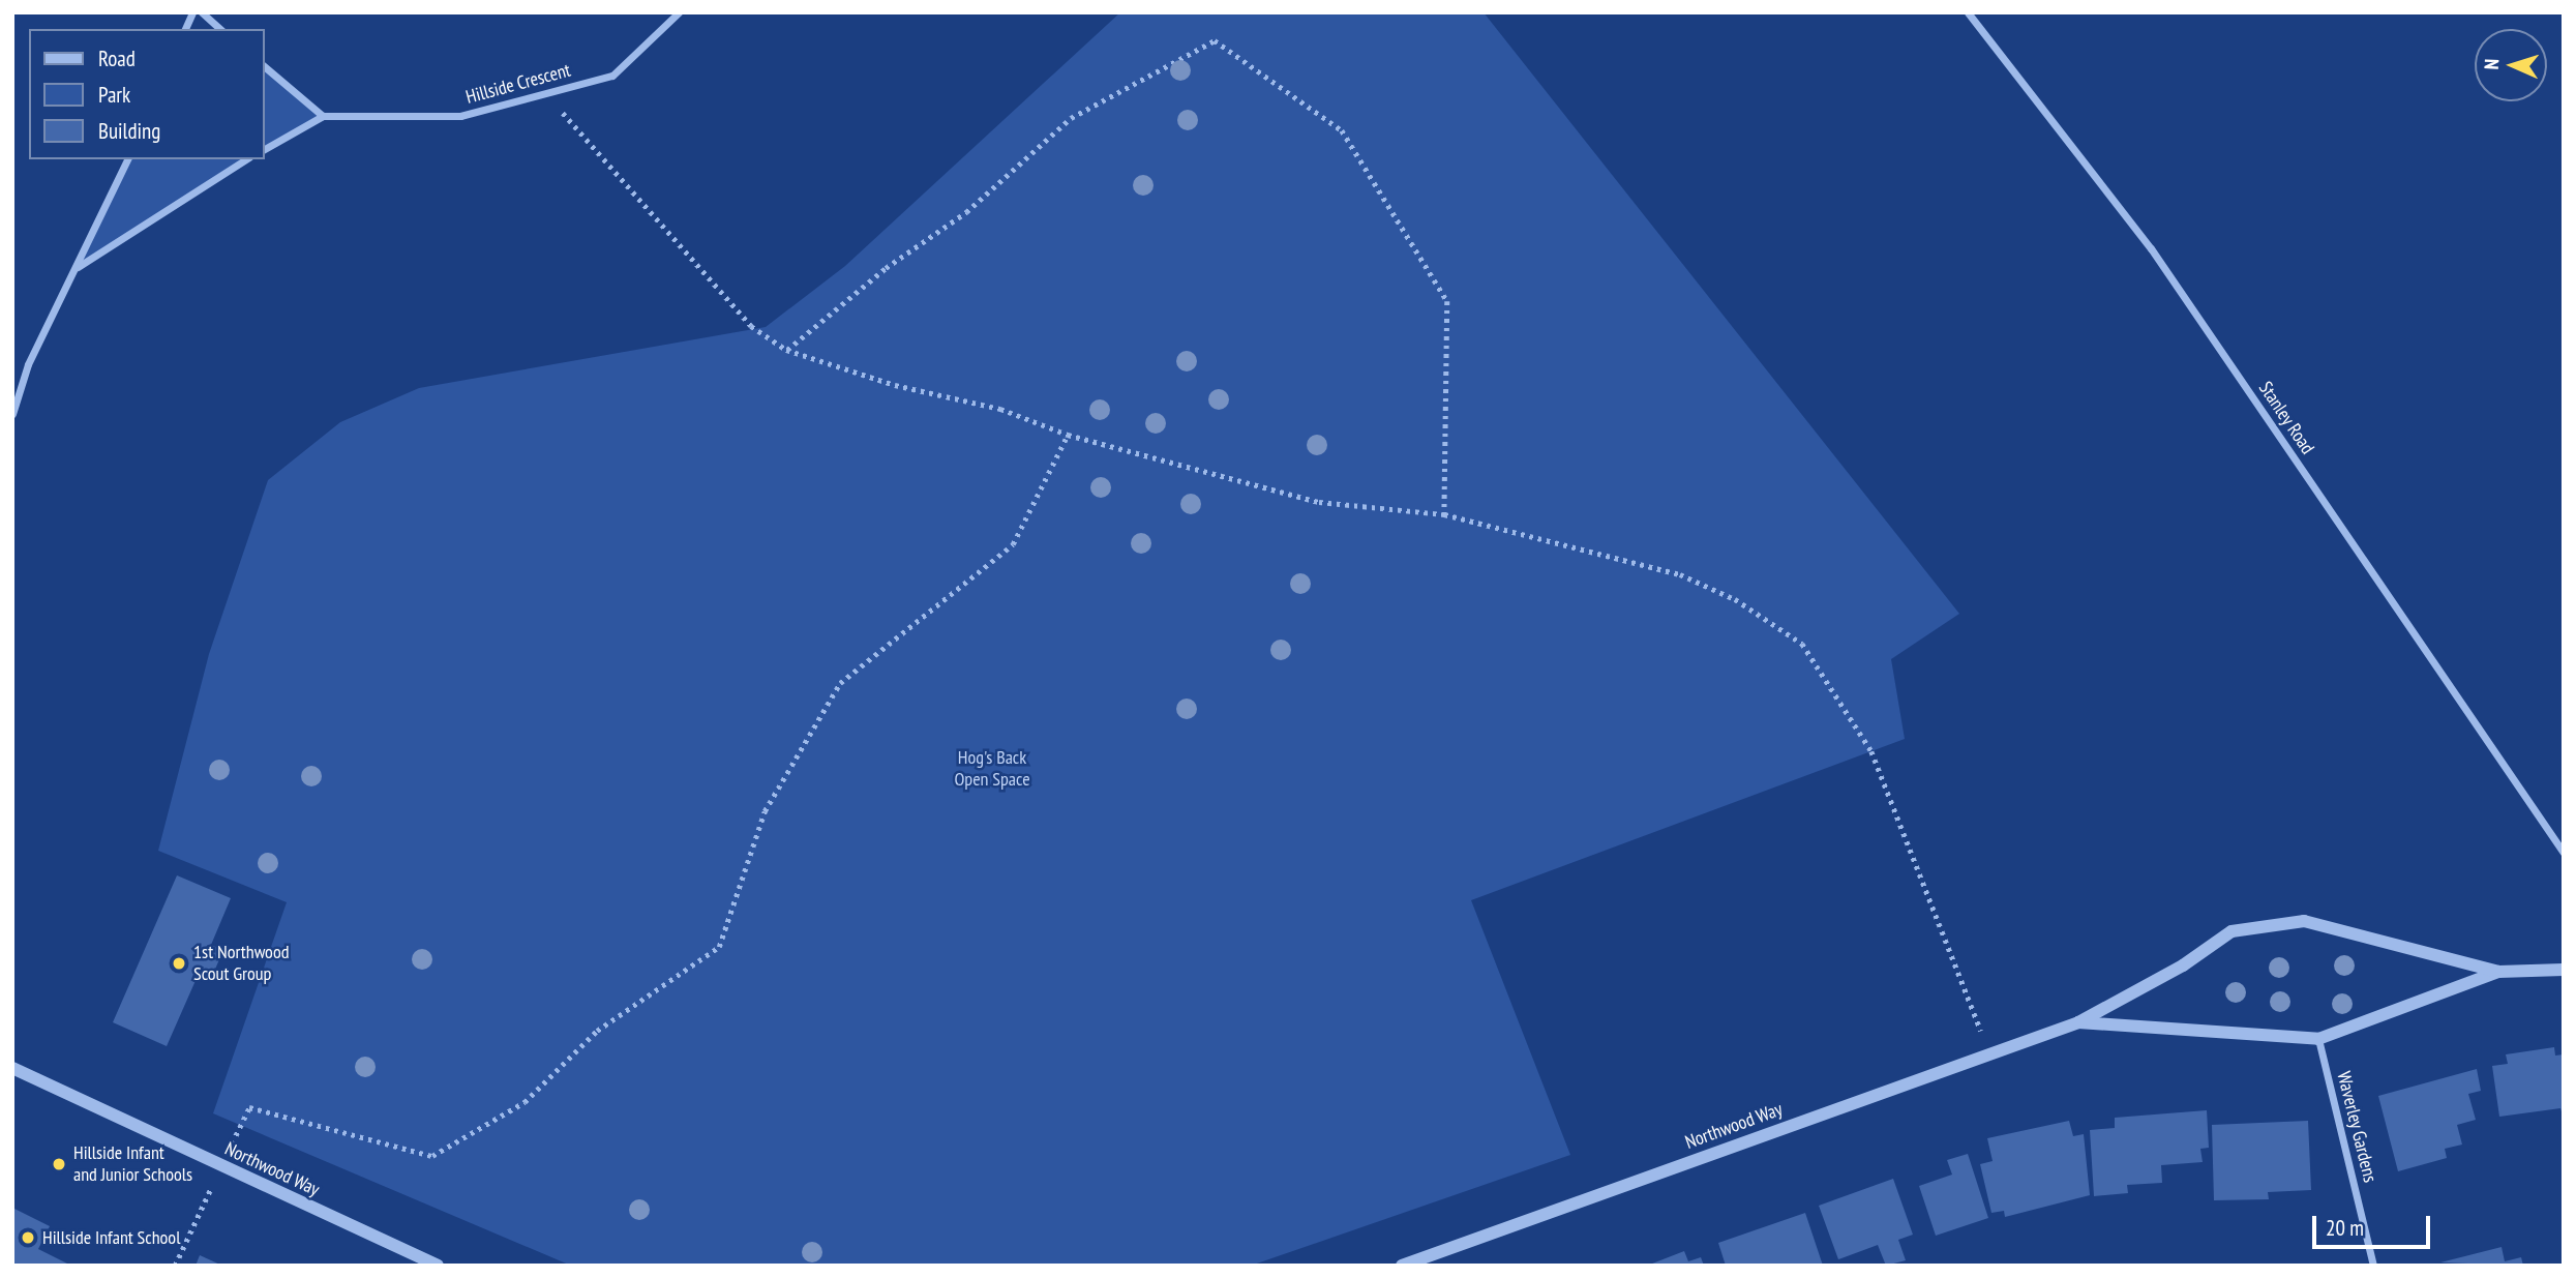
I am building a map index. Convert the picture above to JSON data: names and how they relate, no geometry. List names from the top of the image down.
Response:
{
  "streets": {
    "street": [
      "Hillside Crescent",
      "Stanley Road",
      "Northwood Way",
      "Waverley Gardens"
    ]
  },
  "parks": ["Hog's Back Open Space"],
  "places": ["1st Northwood Scout Group", "Hillside Infant and Junior Schools", "Hillside Infant School"],
  "legend": ["Road", "Park", "Building"],
  "scale_bar": "20 m",
  "north": "left"
}
